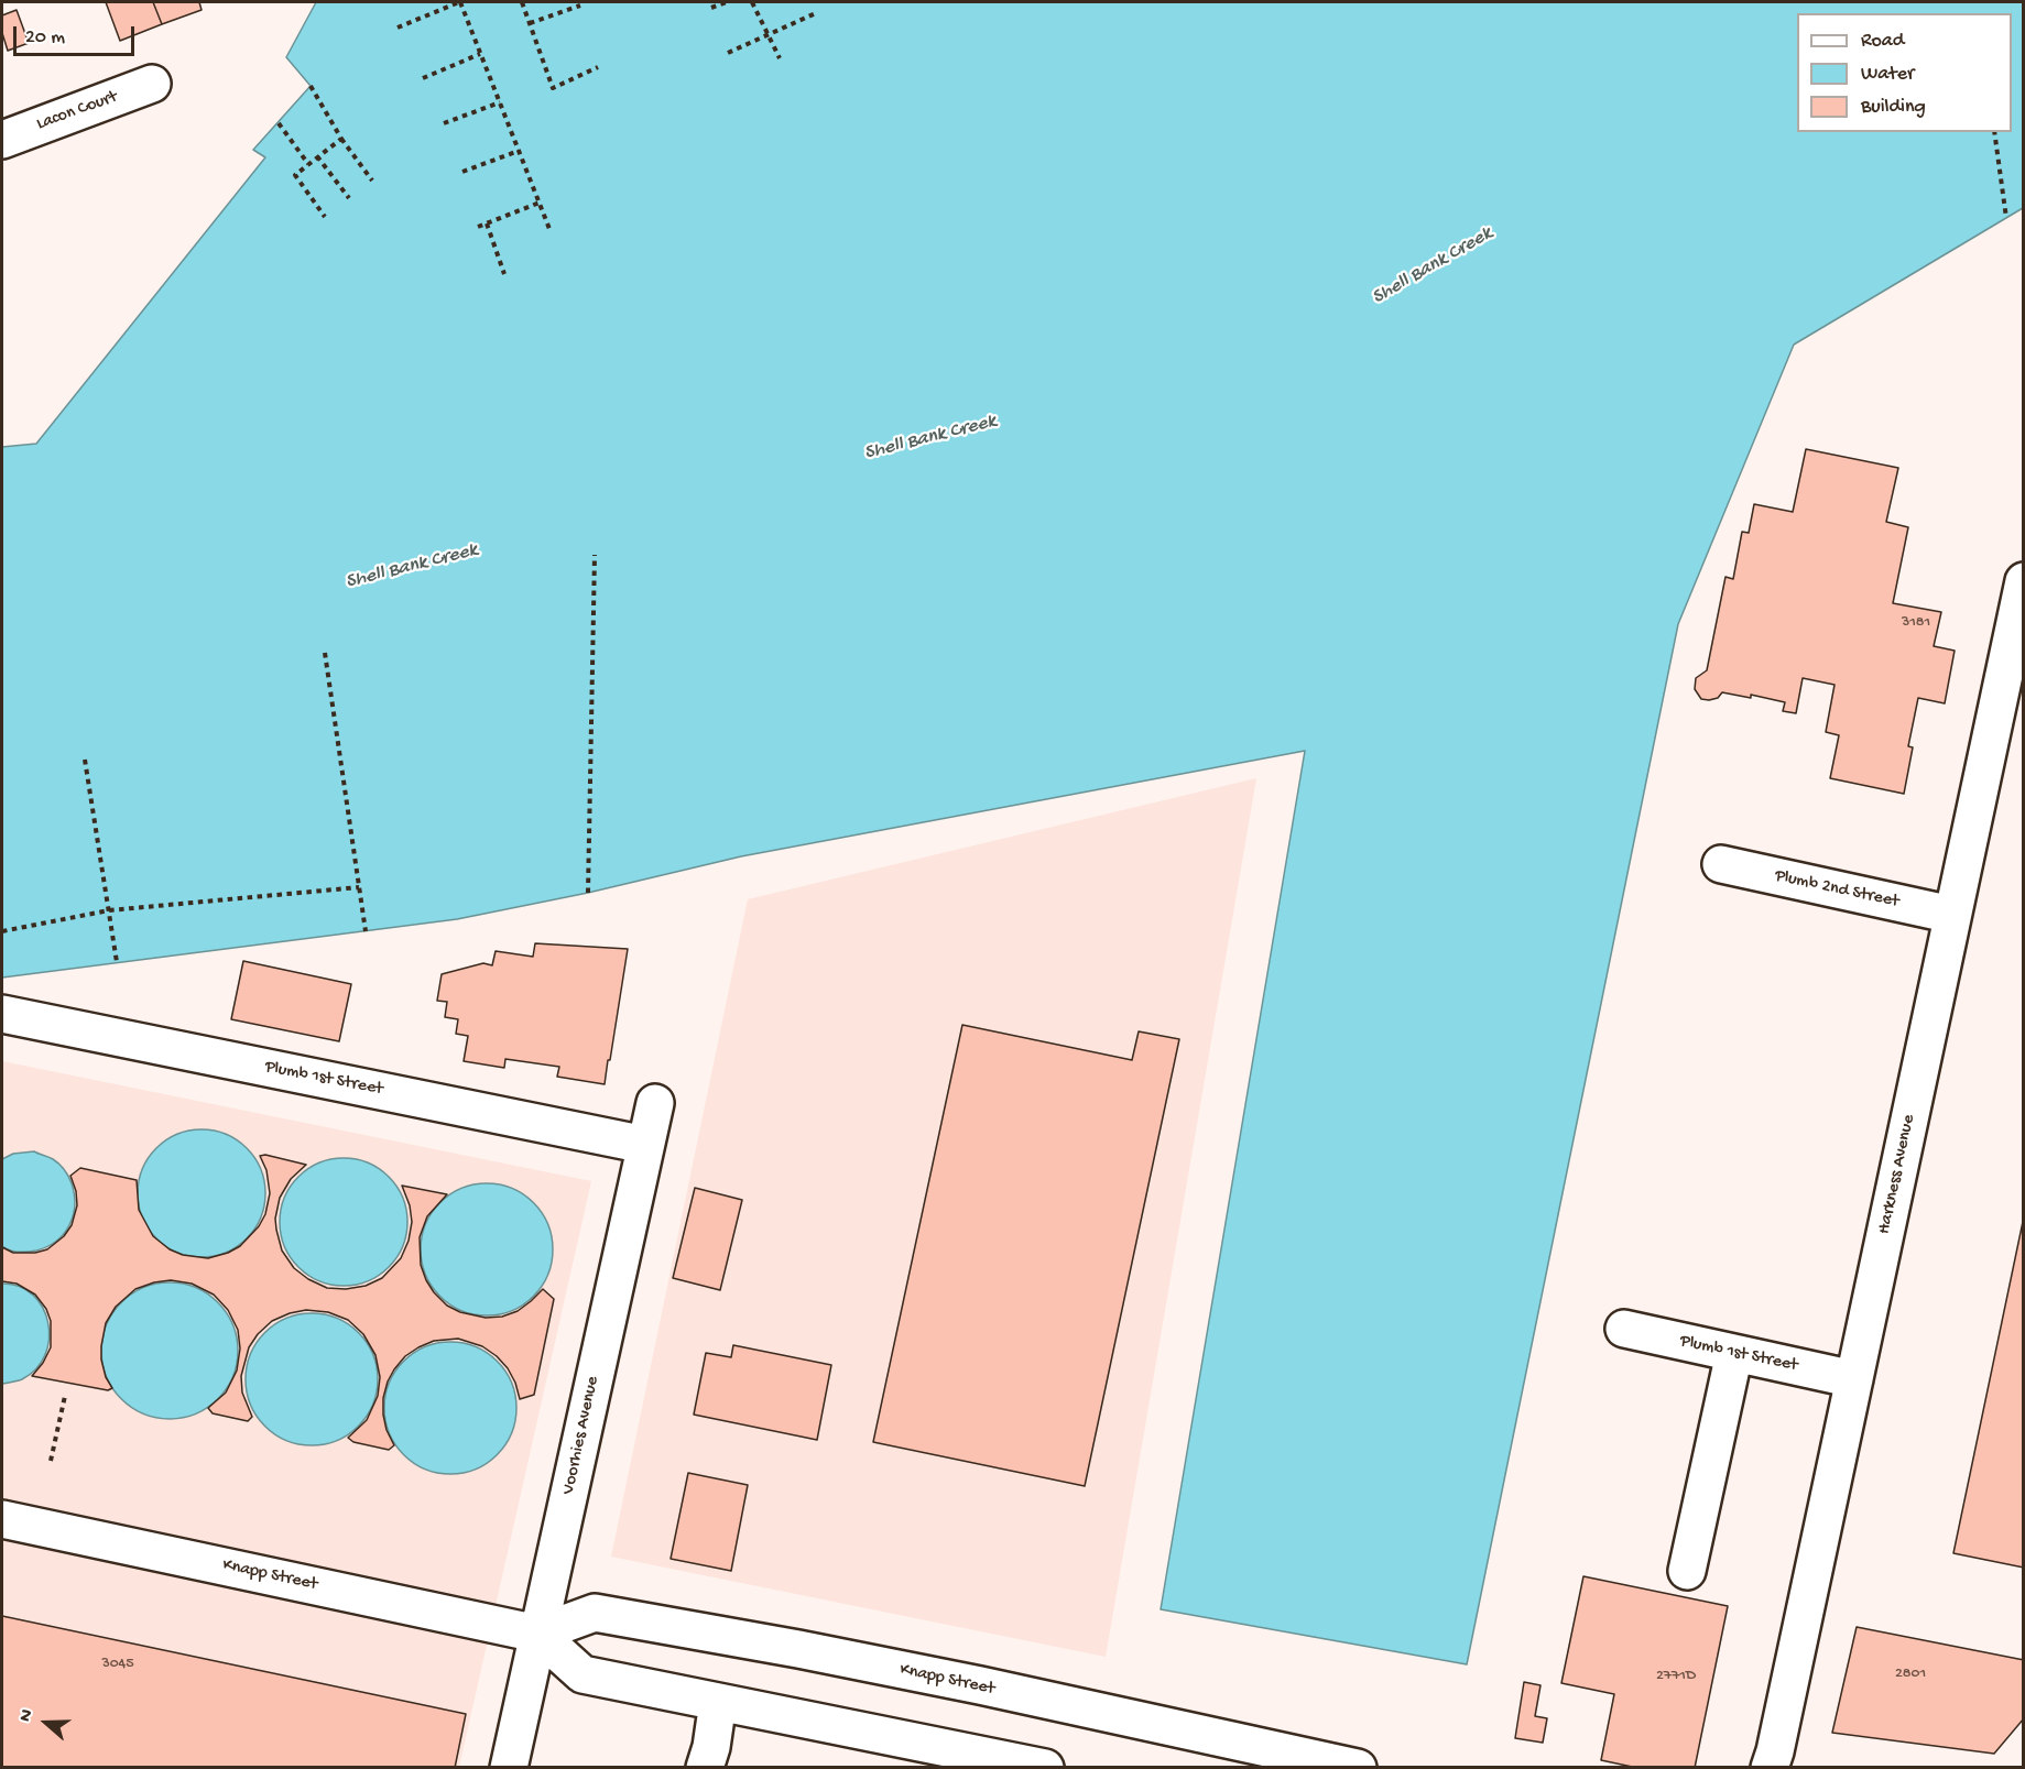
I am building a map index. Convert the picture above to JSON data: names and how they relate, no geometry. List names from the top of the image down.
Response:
{
  "streets": {
    "street": [
      "Lacon Court",
      "Plumb 2nd Street",
      "Plumb 1st Street",
      "Harkness Avenue",
      "Voorhies Avenue",
      "Knapp Street"
    ]
  },
  "crossings": [
    ["Plumb 2nd Street", "Harkness Avenue"],
    ["Plumb 1st Street", "Harkness Avenue"],
    ["Plumb 1st Street", "Voorhies Avenue"],
    ["Voorhies Avenue", "Knapp Street"]
  ],
  "water": ["Shell Bank Creek"],
  "house_numbers": [
    "3181",
    "3045",
    "2801",
    "2771D"
  ],
  "legend": ["Road", "Water", "Building"],
  "scale_bar": "20 m",
  "north": "left"
}
